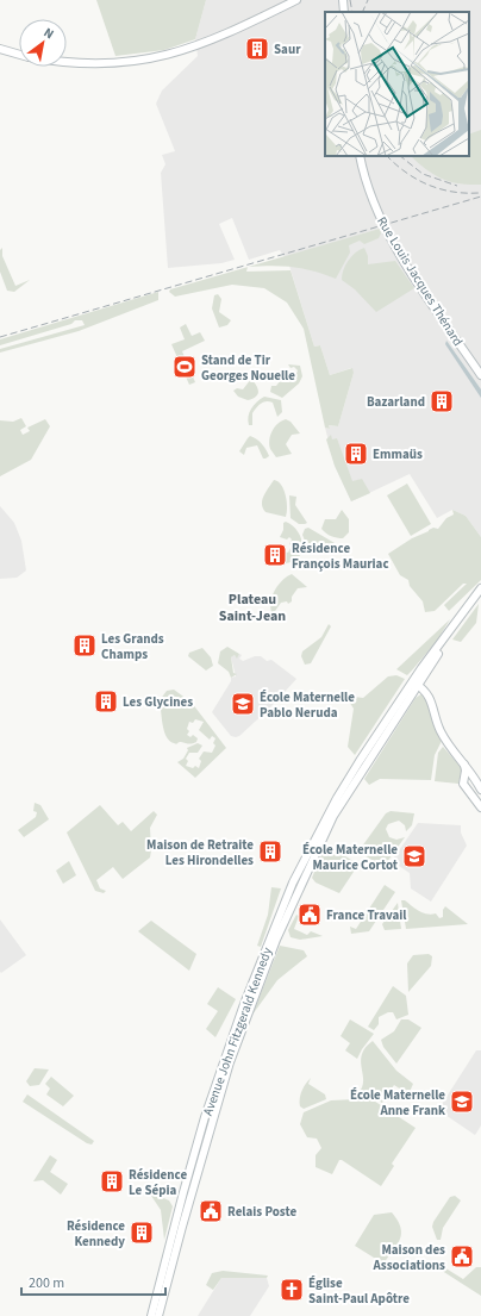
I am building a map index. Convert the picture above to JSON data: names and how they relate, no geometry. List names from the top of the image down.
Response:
{
  "streets": {
    "main road": ["Rue Louis Jacques Thénard", "Avenue John Fitzgerald Kennedy"]
  },
  "districts": ["Plateau Saint-Jean"],
  "places": {
    "building": [
      "Saur",
      "Bazarland",
      "Emmaüs",
      "Résidence François Mauriac",
      "Les Grands Champs",
      "Les Glycines",
      "Maison de Retraite Les Hirondelles",
      "Résidence Le Sépia",
      "Résidence Kennedy"
    ],
    "sports": ["Stand de Tir Georges Nouelle"],
    "school or university": ["École Maternelle Pablo Neruda", "École Maternelle Maurice Cortot", "École Maternelle Anne Frank"],
    "public building": ["France Travail", "Relais Poste", "Maison des Associations"],
    "church": ["Église Saint-Paul Apôtre"]
  },
  "scale_bar": "200 m",
  "north": "top right"
}
